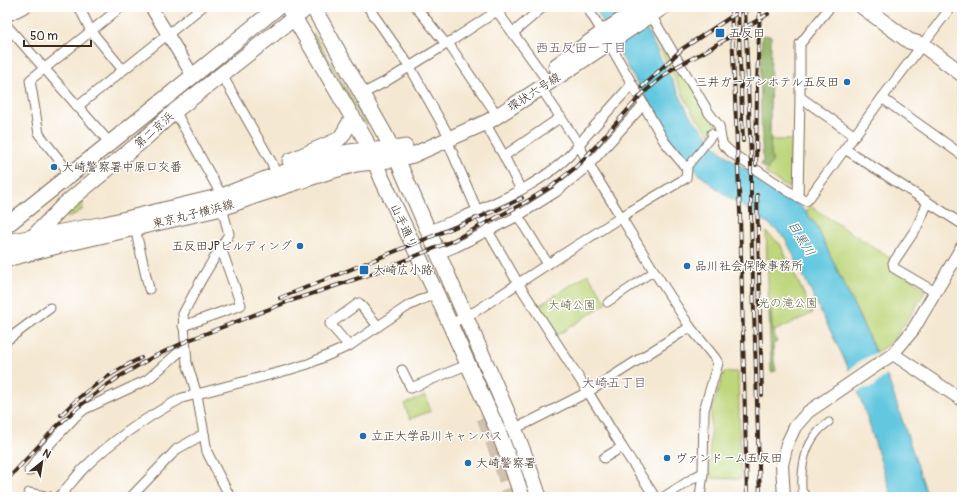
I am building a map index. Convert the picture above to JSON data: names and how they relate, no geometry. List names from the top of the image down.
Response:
{
  "streets": {
    "main road": [
      "環状六号線",
      "第二京浜",
      "東京丸子横浜線",
      "山手通り"
    ]
  },
  "crossings": [
    ["環状六号線", "東京丸子横浜線"],
    ["環状六号線", "山手通り"],
    ["第二京浜", "東京丸子横浜線"],
    ["第二京浜", "山手通り"],
    ["東京丸子横浜線", "山手通り"]
  ],
  "districts": ["西五反田一丁目", "大崎五丁目"],
  "water": ["目黒川"],
  "parks": ["光の滝公園", "大崎公園"],
  "places": {
    "transit": ["五反田", "大崎広小路"],
    "other": [
      "三井ガーデンホテル五反田",
      "大崎警察署中原口交番",
      "五反田JPビルディング",
      "品川社会保険事務所",
      "立正大学品川キャンパス",
      "ヴァンドーム五反田",
      "大崎警察署"
    ]
  },
  "scale_bar": "50 m",
  "north": "top right"
}
